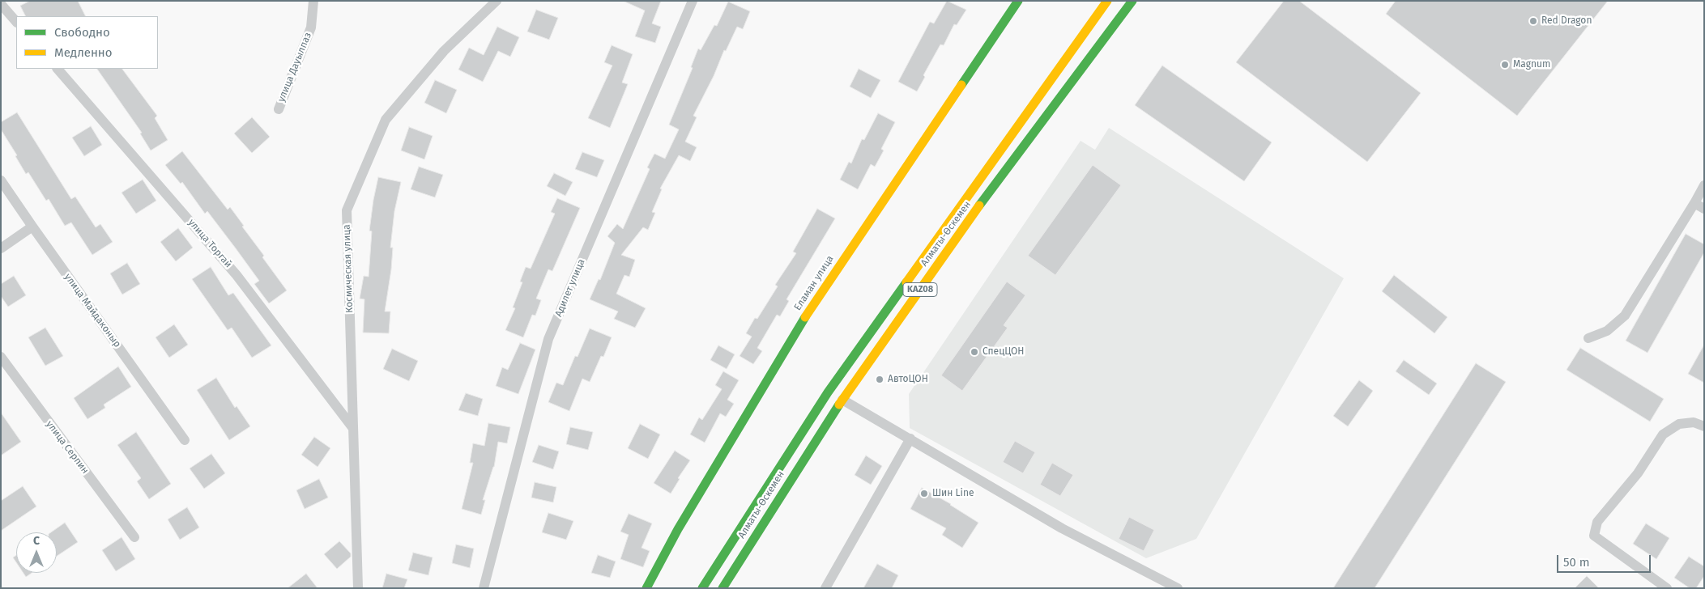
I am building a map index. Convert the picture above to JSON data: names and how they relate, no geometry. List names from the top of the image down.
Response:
{
  "streets": {
    "main road": ["Алматы-Өскемен", "Еламан улица", "KAZ08"],
    "street": [
      "улица Дауылпаз",
      "улица Торгай",
      "Космическая улица",
      "Адилет улица",
      "улица Майдаконыр",
      "улица Серпин"
    ]
  },
  "crossings": [
    ["улица Торгай", "Космическая улица"]
  ],
  "places": [
    "Red Dragon",
    "Magnum",
    "СпецЦОН",
    "АвтоЦОН",
    "Шин Line"
  ],
  "legend": ["Свободно", "Медленно"],
  "scale_bar": "50 m",
  "north": "top"
}
